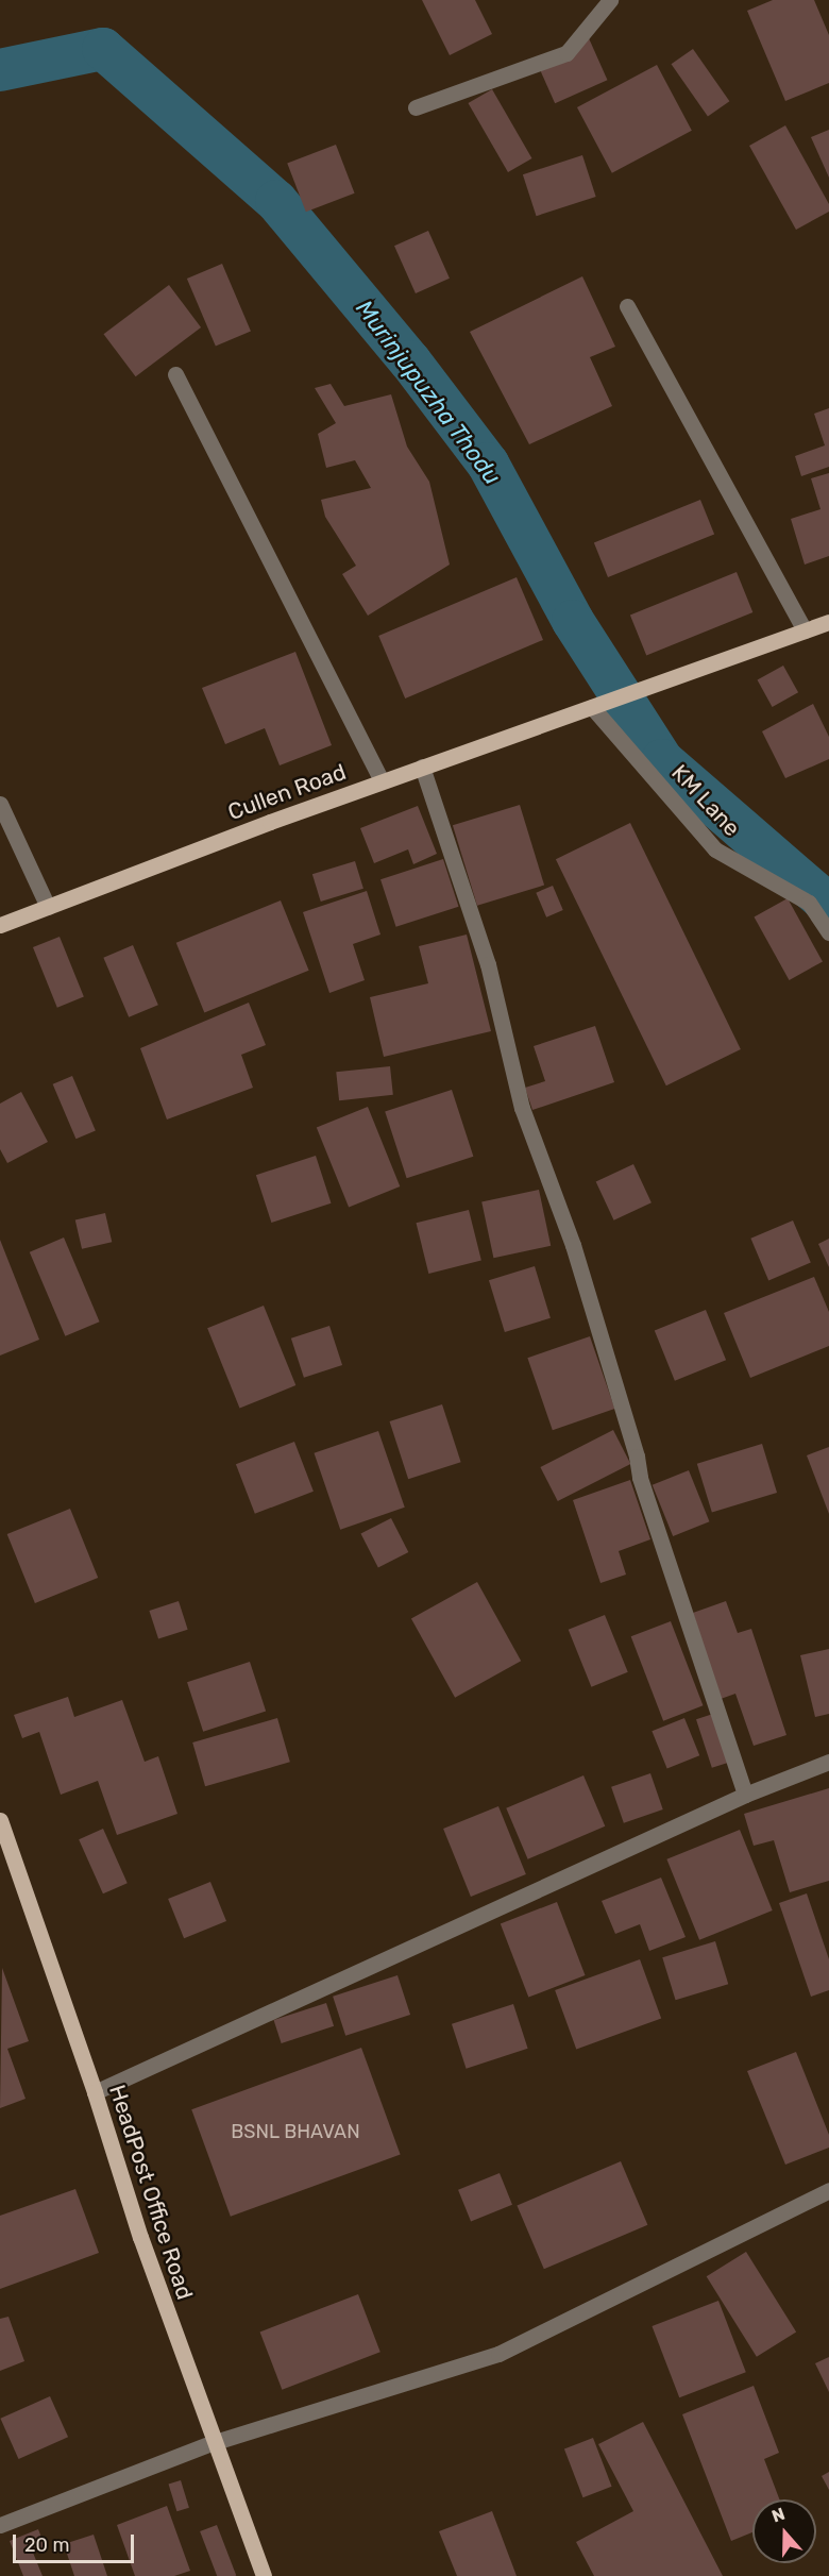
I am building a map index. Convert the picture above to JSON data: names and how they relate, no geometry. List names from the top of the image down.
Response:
{
  "streets": {
    "main road": ["Cullen Road", "HeadPost Office Road"],
    "street": ["KM Lane"]
  },
  "crossings": [
    ["Cullen Road", "KM Lane"]
  ],
  "water": ["Murinjupuzha Thodu"],
  "house_numbers": ["BSNL BHAVAN"],
  "scale_bar": "20 m",
  "north": "top"
}
